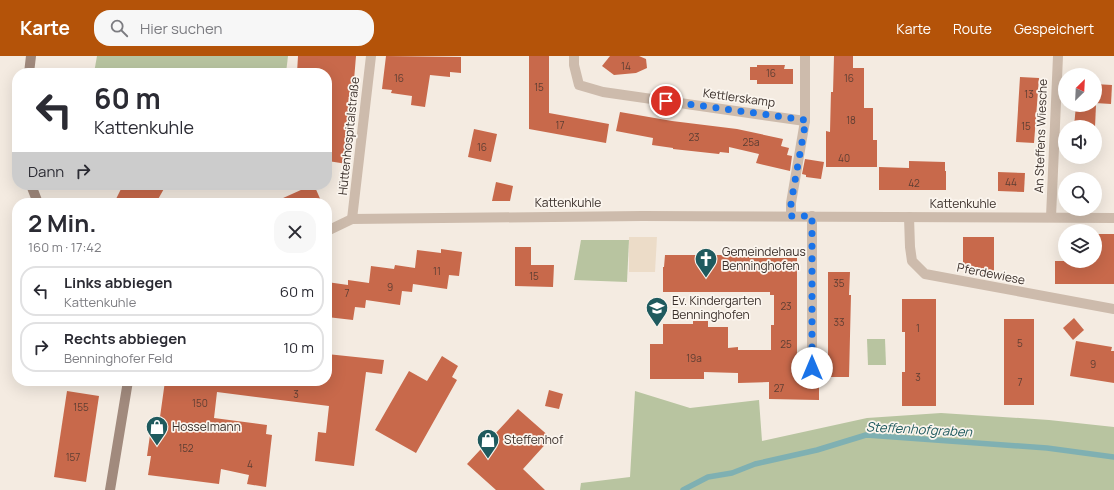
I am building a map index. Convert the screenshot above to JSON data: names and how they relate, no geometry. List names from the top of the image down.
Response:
{
  "streets": {
    "street": [
      "Kettlerskamp",
      "Hüttenhospitalstraße",
      "An Steffens Wiesche",
      "Kattenkuhle",
      "Pferdewiese"
    ]
  },
  "crossings": [
    ["Hüttenhospitalstraße", "Kattenkuhle"],
    ["An Steffens Wiesche", "Kattenkuhle"],
    ["Kattenkuhle", "Pferdewiese"]
  ],
  "water": ["Steffenhofgraben"],
  "places": {
    "church": ["Gemeindehaus Benninghofen"],
    "school or university": ["Ev. Kindergarten Benninghofen"],
    "shop": ["Hosselmann", "Steffenhof"]
  },
  "house_numbers": [
    "14",
    "16",
    "16",
    "16",
    "15",
    "13",
    "18",
    "17",
    "15",
    "23",
    "25a",
    "16",
    "40",
    "44",
    "42",
    "11",
    "15",
    "35",
    "9",
    "7",
    "23",
    "33",
    "1",
    "5",
    "25",
    "19a",
    "9",
    "3",
    "7",
    "27",
    "3",
    "150",
    "155",
    "152",
    "157",
    "4"
  ],
  "north": "top right",
  "page": {
    "header": "Karte",
    "search": "Hier suchen",
    "nav": ["Karte", "Route", "Gespeichert"],
    "turn": ["60 m", "Kattenkuhle"],
    "then": "Dann",
    "heading": ["2 Min.", "160 m · 17:42"],
    "list": [
      {
        "name": "Links abbiegen",
        "note": "Kattenkuhle",
        "value": "60 m"
      },
      {
        "name": "Rechts abbiegen",
        "note": "Benninghofer Feld",
        "value": "10 m"
      }
    ]
  }
}
